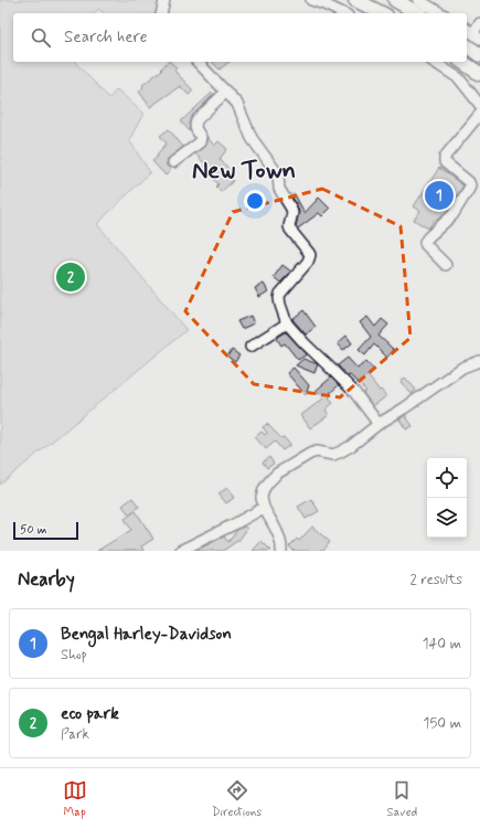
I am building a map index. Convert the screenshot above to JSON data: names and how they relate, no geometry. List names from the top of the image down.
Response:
{
  "districts": ["New Town"],
  "scale_bar": "50 m",
  "page": {
    "search": "Search here",
    "pins": ["1", "2"],
    "scale": "50 m",
    "heading": ["Nearby", "2 results"],
    "list": [
      {
        "mark": "1",
        "name": "Bengal Harley-Davidson",
        "note": "Shop",
        "value": "140 m"
      },
      {
        "mark": "2",
        "name": "eco park",
        "note": "Park",
        "value": "150 m"
      }
    ],
    "nav": ["Map", "Directions", "Saved"]
  }
}
